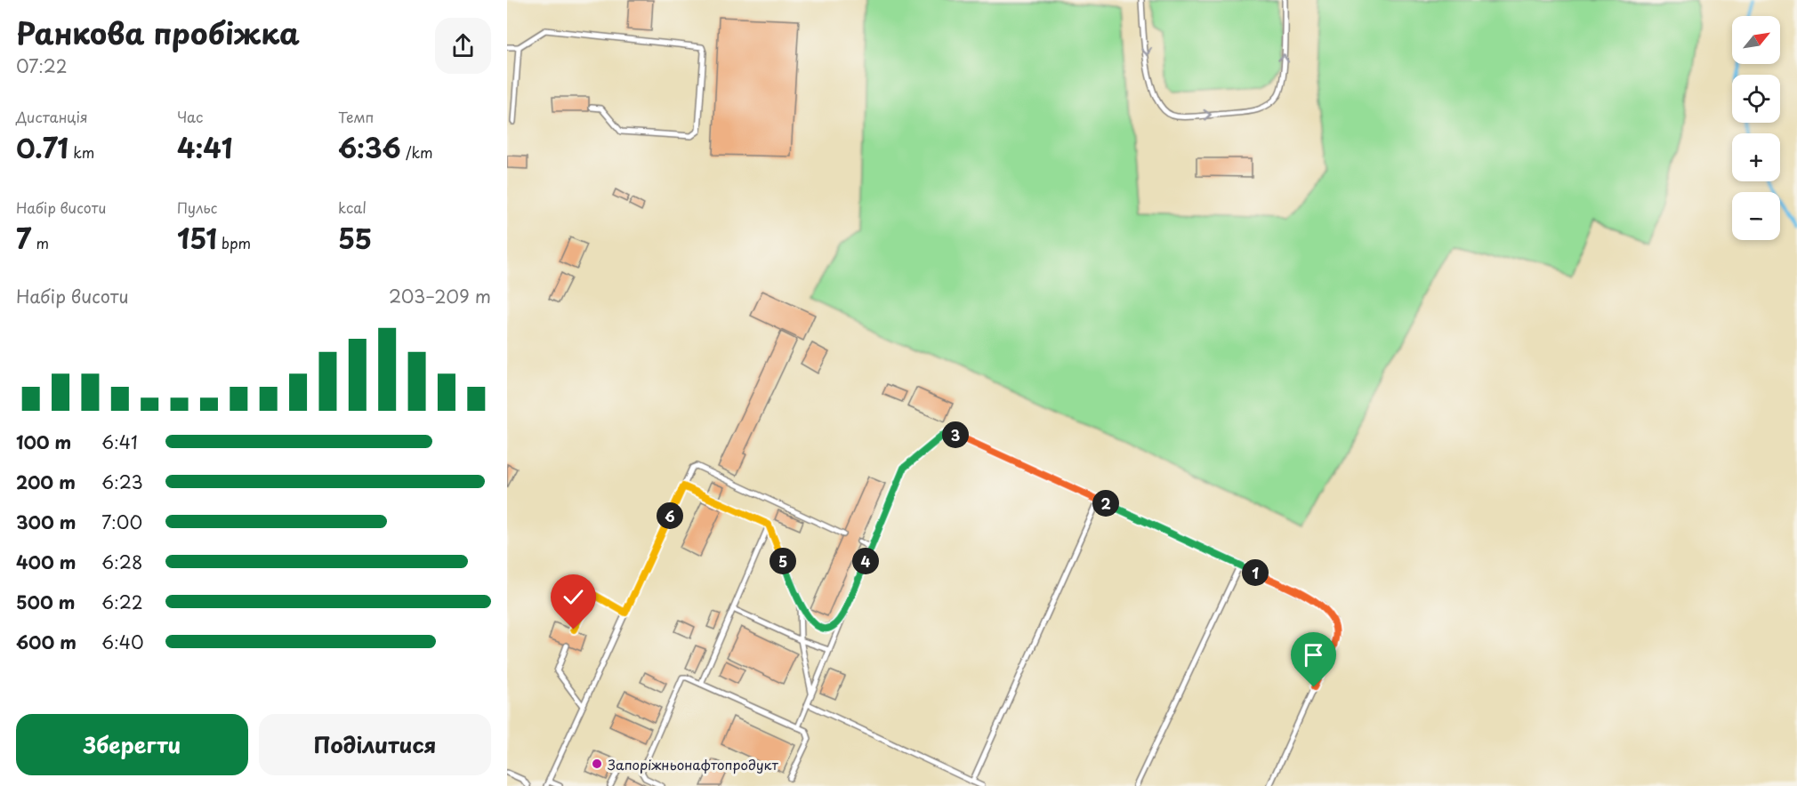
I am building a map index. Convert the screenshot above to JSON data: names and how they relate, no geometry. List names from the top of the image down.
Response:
{
  "places": ["Запоріжньонафтопродукт"],
  "north": "top right",
  "page": {
    "heading": ["Ранкова пробіжка", "07:22"],
    "map_buttons": ["+", "−"],
    "stats": [
      ["Дистанція", "0.71 km"],
      ["Час", "4:41"],
      ["Темп", "6:36 /km"],
      ["Набір висоти", "7 m"],
      ["Пульс", "151 bpm"],
      ["kcal", "55"]
    ],
    "chart": ["Набір висоти", "203–209 m"],
    "list": [
      {
        "name": "100 m",
        "note": "6:41"
      },
      {
        "name": "200 m",
        "note": "6:23"
      },
      {
        "name": "300 m",
        "note": "7:00"
      },
      {
        "name": "400 m",
        "note": "6:28"
      },
      {
        "name": "500 m",
        "note": "6:22"
      },
      {
        "name": "600 m",
        "note": "6:40"
      }
    ],
    "pins": [
      "3",
      "2",
      "6",
      "4",
      "5",
      "1"
    ],
    "buttons": ["Зберегти", "Поділитися"]
  }
}
